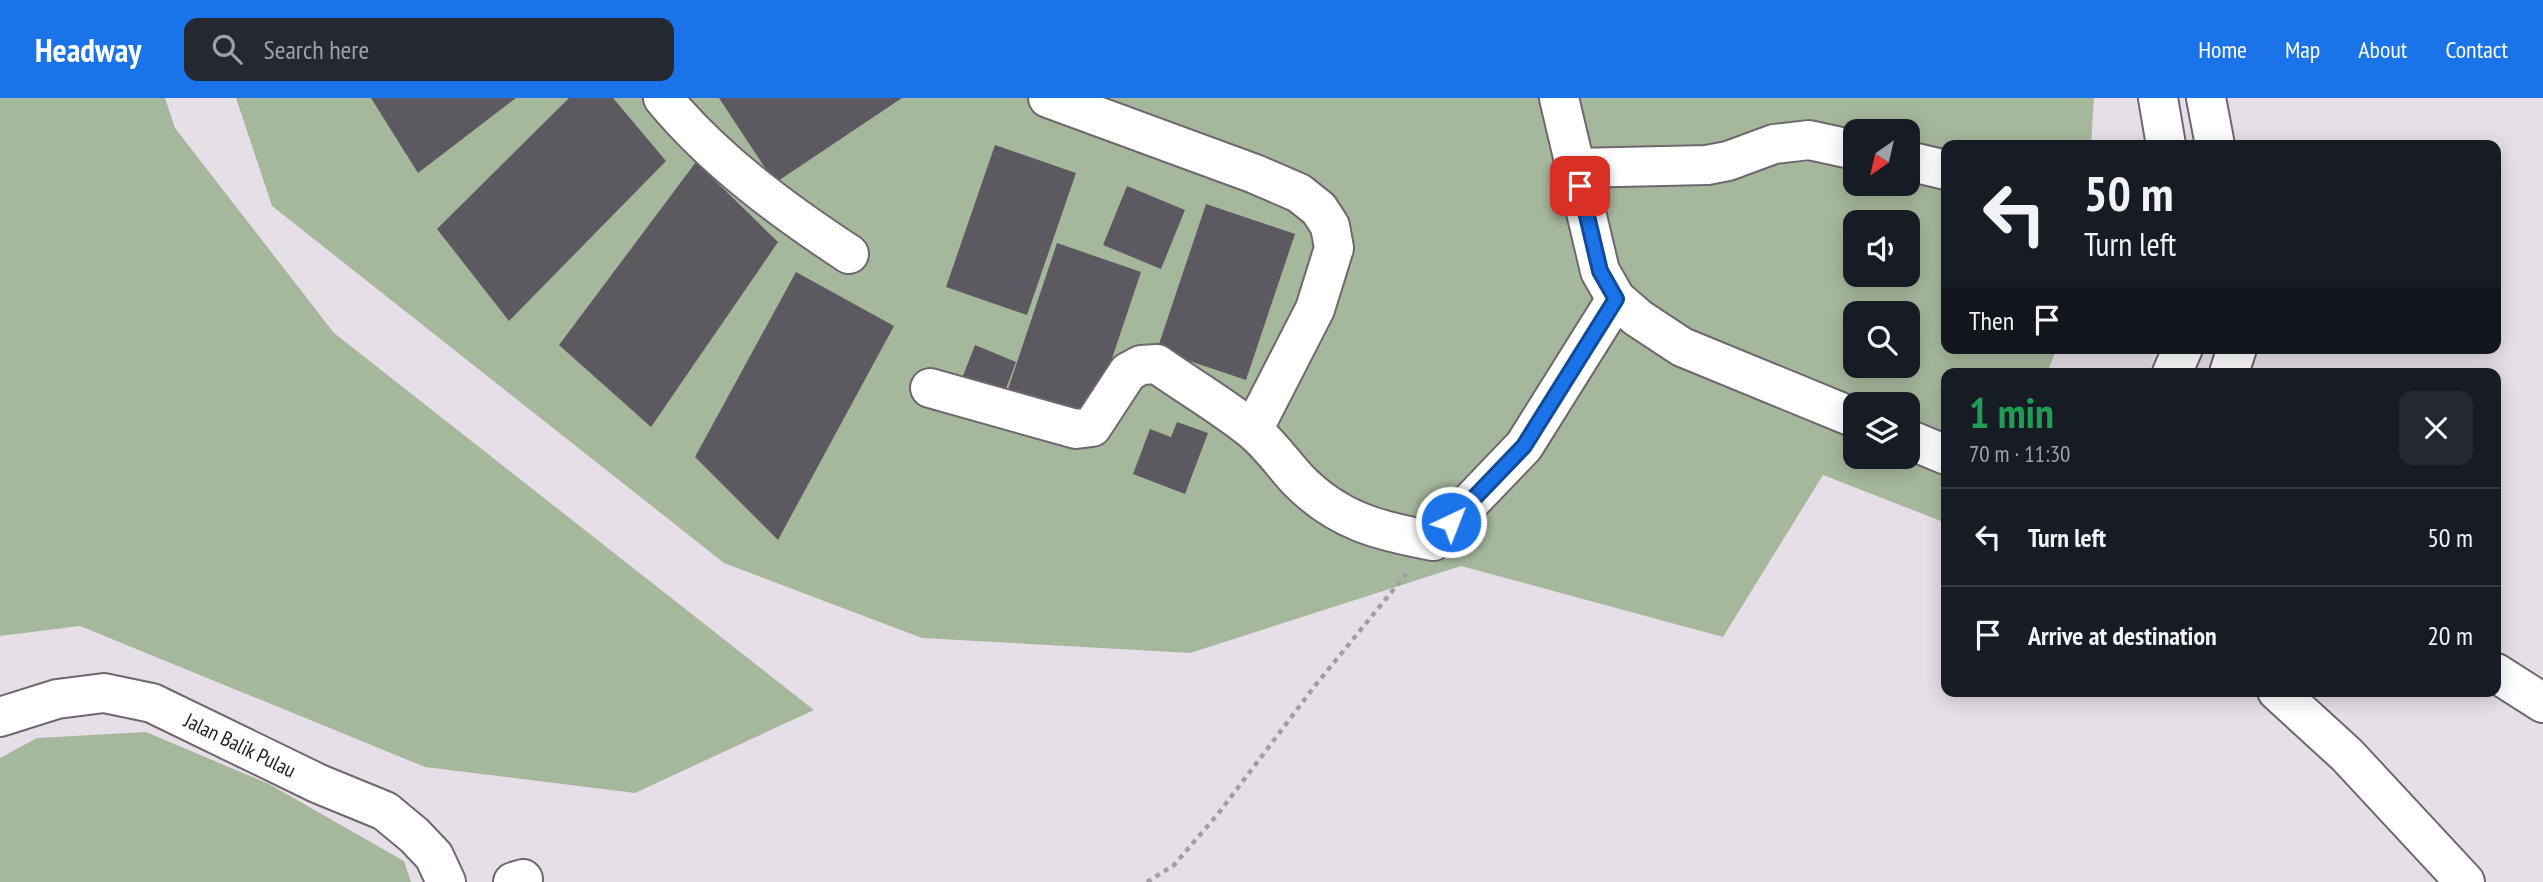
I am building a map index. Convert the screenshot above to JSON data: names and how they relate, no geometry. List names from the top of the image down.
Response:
{
  "streets": {
    "main road": ["Jalan Balik Pulau"]
  },
  "north": "bottom left",
  "page": {
    "header": "Headway",
    "search": "Search here",
    "nav": [
      "Home",
      "Map",
      "About",
      "Contact"
    ],
    "turn": ["50 m", "Turn left"],
    "then": "Then",
    "heading": ["1 min", "70 m · 11:30"],
    "list": [
      {
        "name": "Turn left",
        "value": "50 m"
      },
      {
        "name": "Arrive at destination",
        "value": "20 m"
      }
    ]
  }
}
